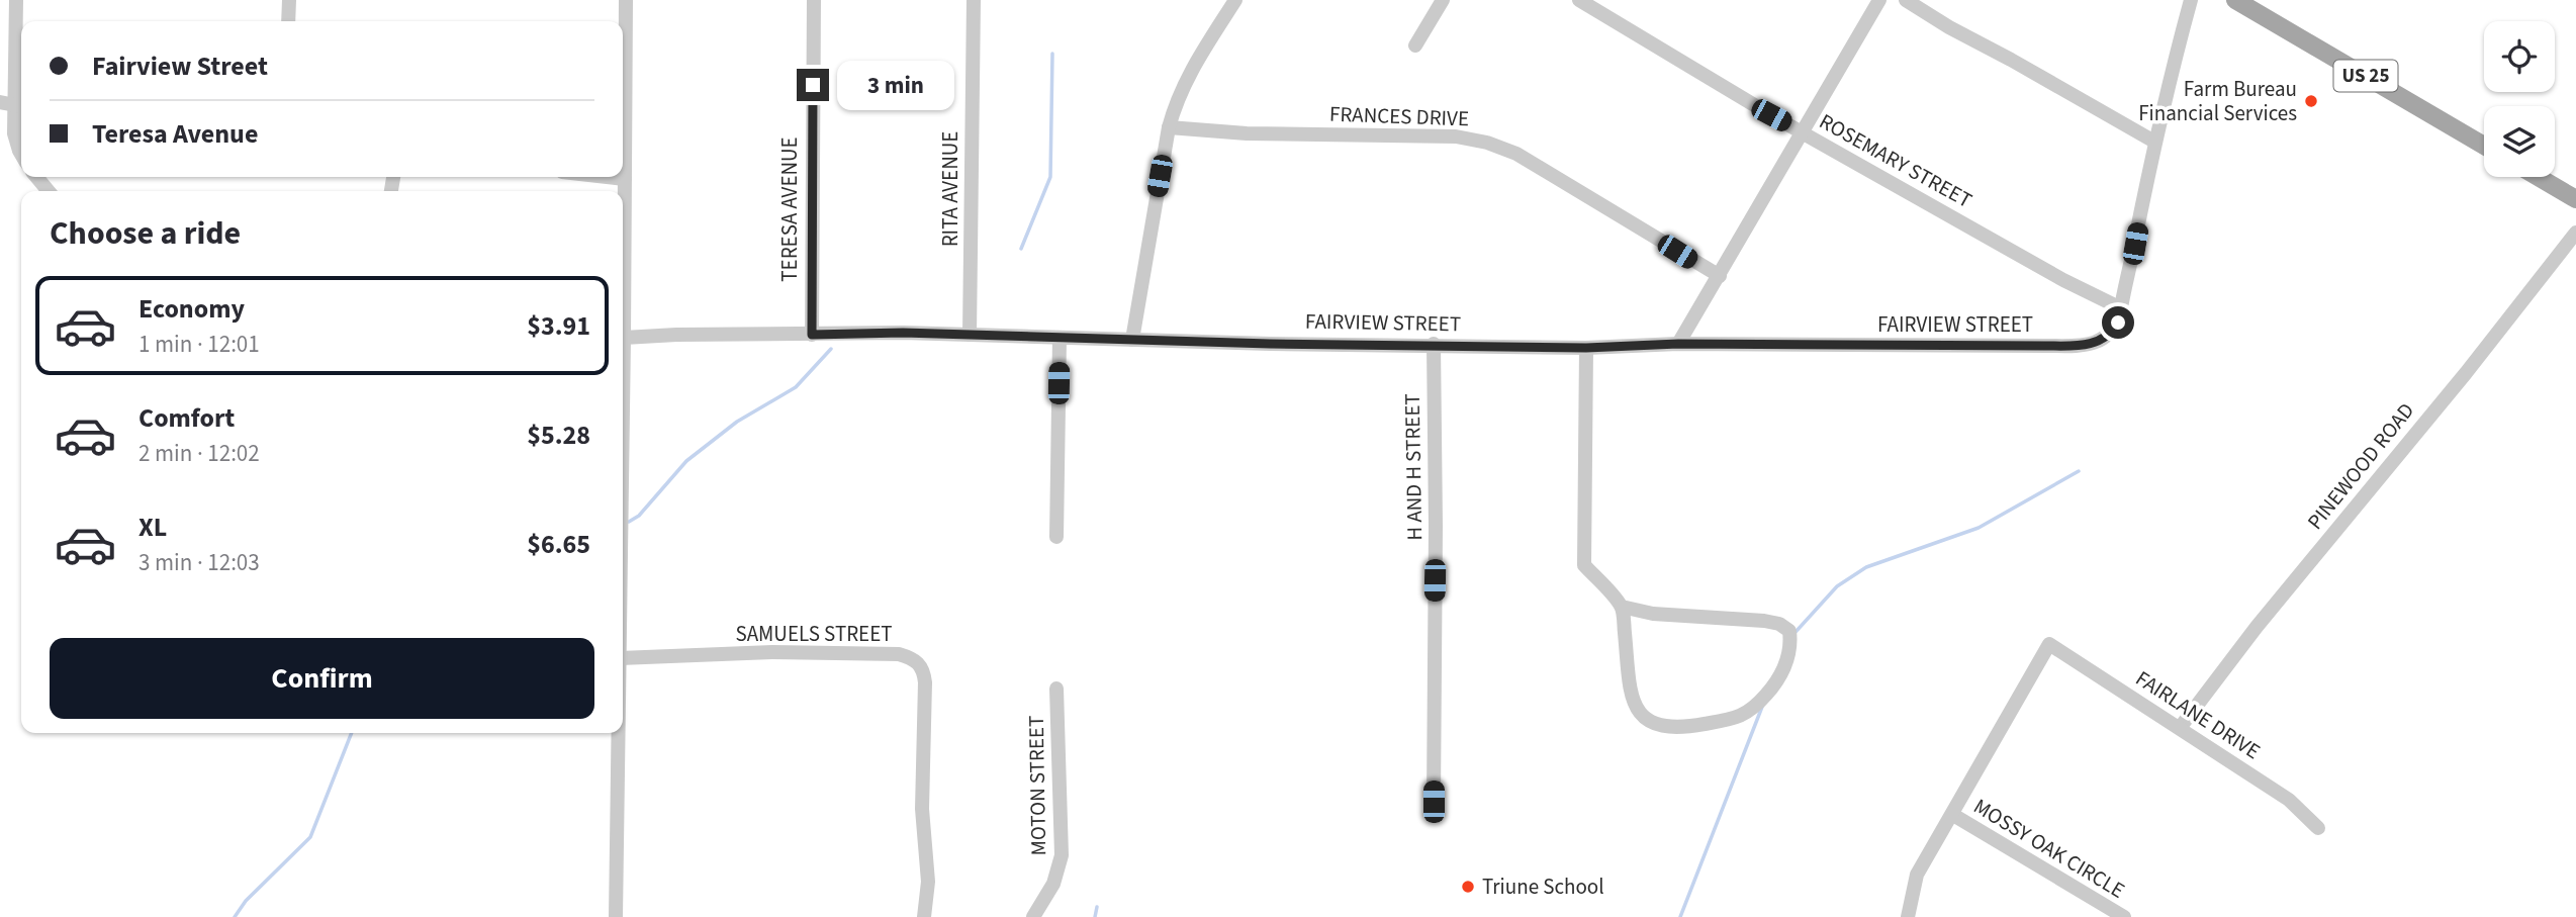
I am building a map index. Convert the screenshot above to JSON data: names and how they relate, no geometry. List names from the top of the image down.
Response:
{
  "streets": {
    "main road": ["US 25"],
    "street": [
      "FRANCES DRIVE",
      "ROSEMARY STREET",
      "RITA AVENUE",
      "TERESA AVENUE",
      "FAIRVIEW STREET",
      "PINEWOOD ROAD",
      "H AND H STREET",
      "SAMUELS STREET",
      "FAIRLANE DRIVE",
      "MOTON STREET",
      "MOSSY OAK CIRCLE"
    ]
  },
  "crossings": [
    ["ROSEMARY STREET", "FAIRVIEW STREET"],
    ["RITA AVENUE", "FAIRVIEW STREET"],
    ["TERESA AVENUE", "FAIRVIEW STREET"],
    ["FAIRVIEW STREET", "H AND H STREET"],
    ["PINEWOOD ROAD", "FAIRLANE DRIVE"],
    ["FAIRLANE DRIVE", "MOSSY OAK CIRCLE"]
  ],
  "places": ["Farm Bureau Financial Services", "Triune School"],
  "page": {
    "banner": ["Fairview Street", "Teresa Avenue"],
    "bubble": "3 min",
    "heading": "Choose a ride",
    "list": [
      {
        "name": "Economy",
        "note": "1 min · 12:01",
        "value": "$3.91"
      },
      {
        "name": "Comfort",
        "note": "2 min · 12:02",
        "value": "$5.28"
      },
      {
        "name": "XL",
        "note": "3 min · 12:03",
        "value": "$6.65"
      }
    ],
    "buttons": "Confirm"
  }
}
